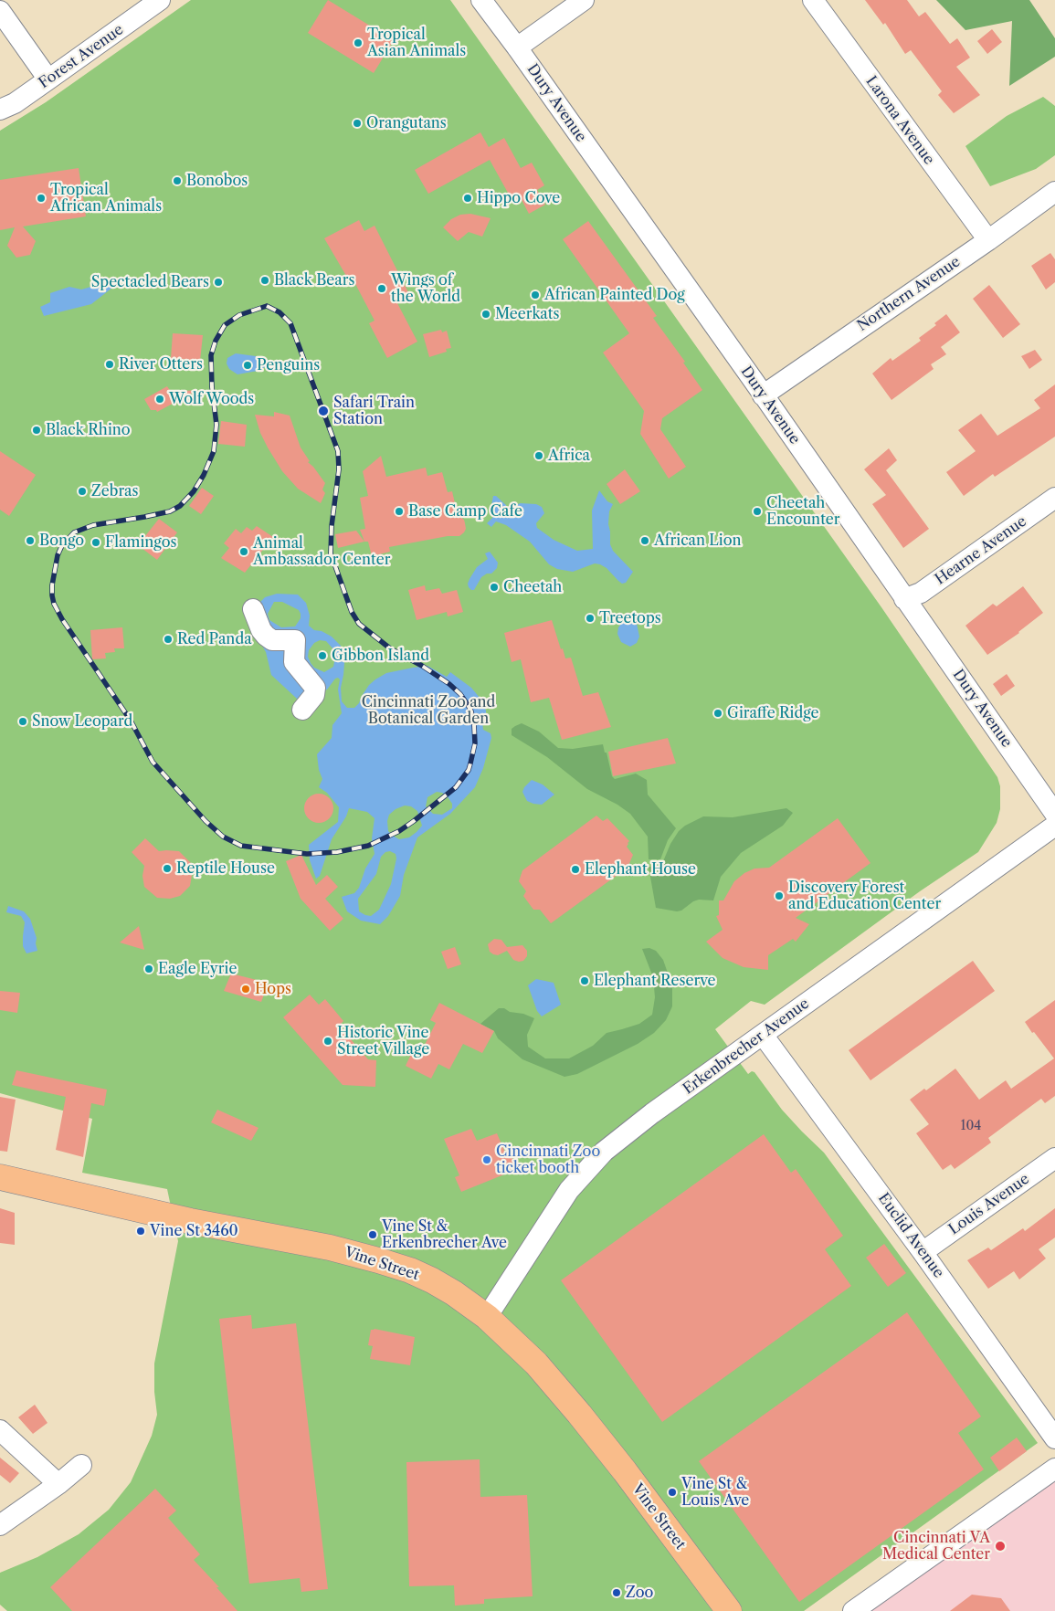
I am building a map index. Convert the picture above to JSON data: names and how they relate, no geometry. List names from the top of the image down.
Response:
{
  "streets": {
    "main road": ["Vine Street"],
    "street": [
      "Forest Avenue",
      "Dury Avenue",
      "Larona Avenue",
      "Northern Avenue",
      "Hearne Avenue",
      "Erkenbrecher Avenue",
      "Louis Avenue",
      "Euclid Avenue"
    ]
  },
  "crossings": [
    ["Dury Avenue", "Northern Avenue"],
    ["Dury Avenue", "Hearne Avenue"],
    ["Larona Avenue", "Northern Avenue"],
    ["Erkenbrecher Avenue", "Euclid Avenue"],
    ["Erkenbrecher Avenue", "Vine Street"],
    ["Louis Avenue", "Euclid Avenue"]
  ],
  "parks": ["Cincinnati Zoo and Botanical Garden"],
  "places": [
    "Tropical Asian Animals",
    "Orangutans",
    "Bonobos",
    "Tropical African Animals",
    "Hippo Cove",
    "Black Bears",
    "Spectacled Bears",
    "Wings of the World",
    "African Painted Dog",
    "Meerkats",
    "River Otters",
    "Penguins",
    "Wolf Woods",
    "Safari Train Station",
    "Black Rhino",
    "Africa",
    "Zebras",
    "Base Camp Cafe",
    "Cheetah Encounter",
    "Bongo",
    "African Lion",
    "Flamingos",
    "Animal Ambassador Center",
    "Cheetah",
    "Treetops",
    "Red Panda",
    "Gibbon Island",
    "Giraffe Ridge",
    "Snow Leopard",
    "Reptile House",
    "Elephant House",
    "Discovery Forest and Education Center",
    "Eagle Eyrie",
    "Elephant Reserve",
    "Hops",
    "Historic Vine Street Village",
    "Cincinnati Zoo ticket booth",
    "Vine St 3460",
    "Vine St & Erkenbrecher Ave",
    "Vine St & Louis Ave",
    "Cincinnati VA Medical Center",
    "Zoo"
  ],
  "house_numbers": ["104"]
}
